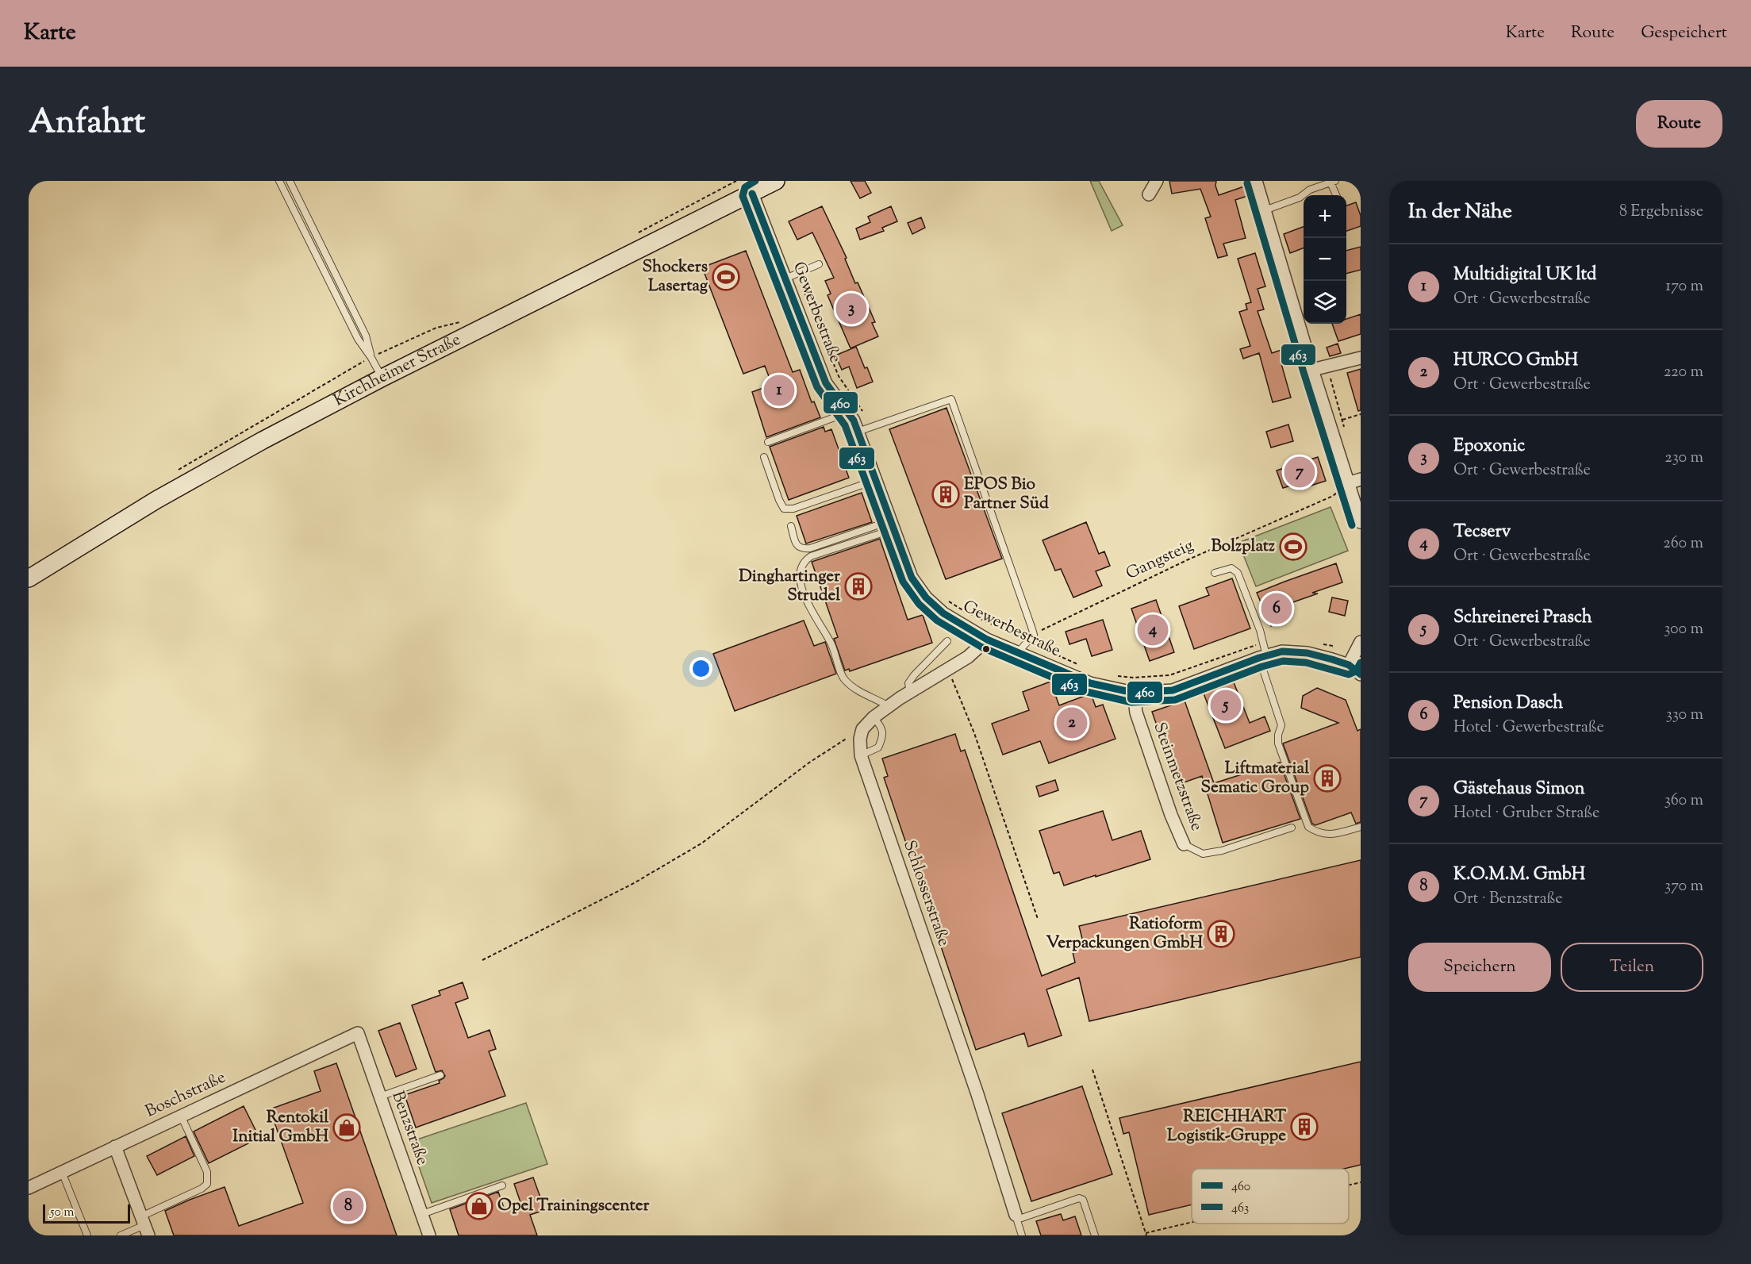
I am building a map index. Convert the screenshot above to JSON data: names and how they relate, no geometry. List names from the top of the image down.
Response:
{
  "streets": {
    "main road": ["Kirchheimer Straße"],
    "street": [
      "Gewerbestraße",
      "Steinmetzstraße",
      "Schlosserstraße",
      "Boschstraße",
      "Benzstraße"
    ],
    "path": ["Gangsteig"]
  },
  "crossings": [
    ["Gewerbestraße", "Kirchheimer Straße"],
    ["Gewerbestraße", "Steinmetzstraße"],
    ["Boschstraße", "Benzstraße"]
  ],
  "places": {
    "sports": ["Shockers Lasertag", "Bolzplatz"],
    "building": [
      "EPOS Bio Partner Süd",
      "Dinghartinger Strudel",
      "Liftmaterial Sematic Group",
      "Ratioform Verpackungen GmbH",
      "REICHHART Logistik-Gruppe"
    ],
    "shop": ["Rentokil Initial GmbH", "Opel Trainingscenter"]
  },
  "lines": ["transit line 463", "transit line 460"],
  "legend": ["460", "463"],
  "scale_bar": "50 m",
  "page": {
    "header": "Karte",
    "nav": ["Karte", "Route", "Gespeichert"],
    "title": "Anfahrt",
    "buttons": [
      "Route",
      ["Speichern", "Teilen"]
    ],
    "heading": ["In der Nähe", "8 Ergebnisse"],
    "map_buttons": ["+", "−"],
    "list": [
      {
        "mark": "1",
        "name": "Multidigital UK ltd",
        "note": "Ort · Gewerbestraße",
        "value": "170 m"
      },
      {
        "mark": "2",
        "name": "HURCO GmbH",
        "note": "Ort · Gewerbestraße",
        "value": "220 m"
      },
      {
        "mark": "3",
        "name": "Epoxonic",
        "note": "Ort · Gewerbestraße",
        "value": "230 m"
      },
      {
        "mark": "4",
        "name": "Tecserv",
        "note": "Ort · Gewerbestraße",
        "value": "260 m"
      },
      {
        "mark": "5",
        "name": "Schreinerei Prasch",
        "note": "Ort · Gewerbestraße",
        "value": "300 m"
      },
      {
        "mark": "6",
        "name": "Pension Dasch",
        "note": "Hotel · Gewerbestraße",
        "value": "330 m"
      },
      {
        "mark": "7",
        "name": "Gästehaus Simon",
        "note": "Hotel · Gruber Straße",
        "value": "360 m"
      },
      {
        "mark": "8",
        "name": "K.O.M.M. GmbH",
        "note": "Ort · Benzstraße",
        "value": "370 m"
      }
    ],
    "pins": [
      "3",
      "1",
      "7",
      "6",
      "4",
      "5",
      "2",
      "8"
    ],
    "scale": "50 m"
  }
}
